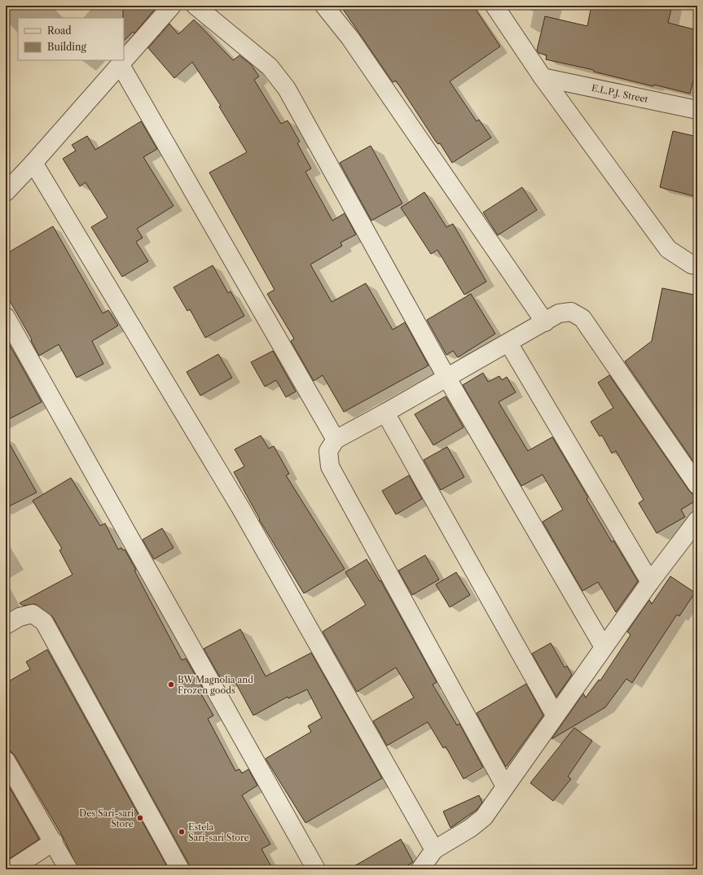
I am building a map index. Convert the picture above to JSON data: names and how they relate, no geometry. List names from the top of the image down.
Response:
{
  "streets": {
    "street": ["E.L.P.J. Street"]
  },
  "places": ["BW Magnolia and Frozen goods", "Des Sari-sari Store", "Estela Sari-sari Store"],
  "legend": ["Road", "Building"]
}
